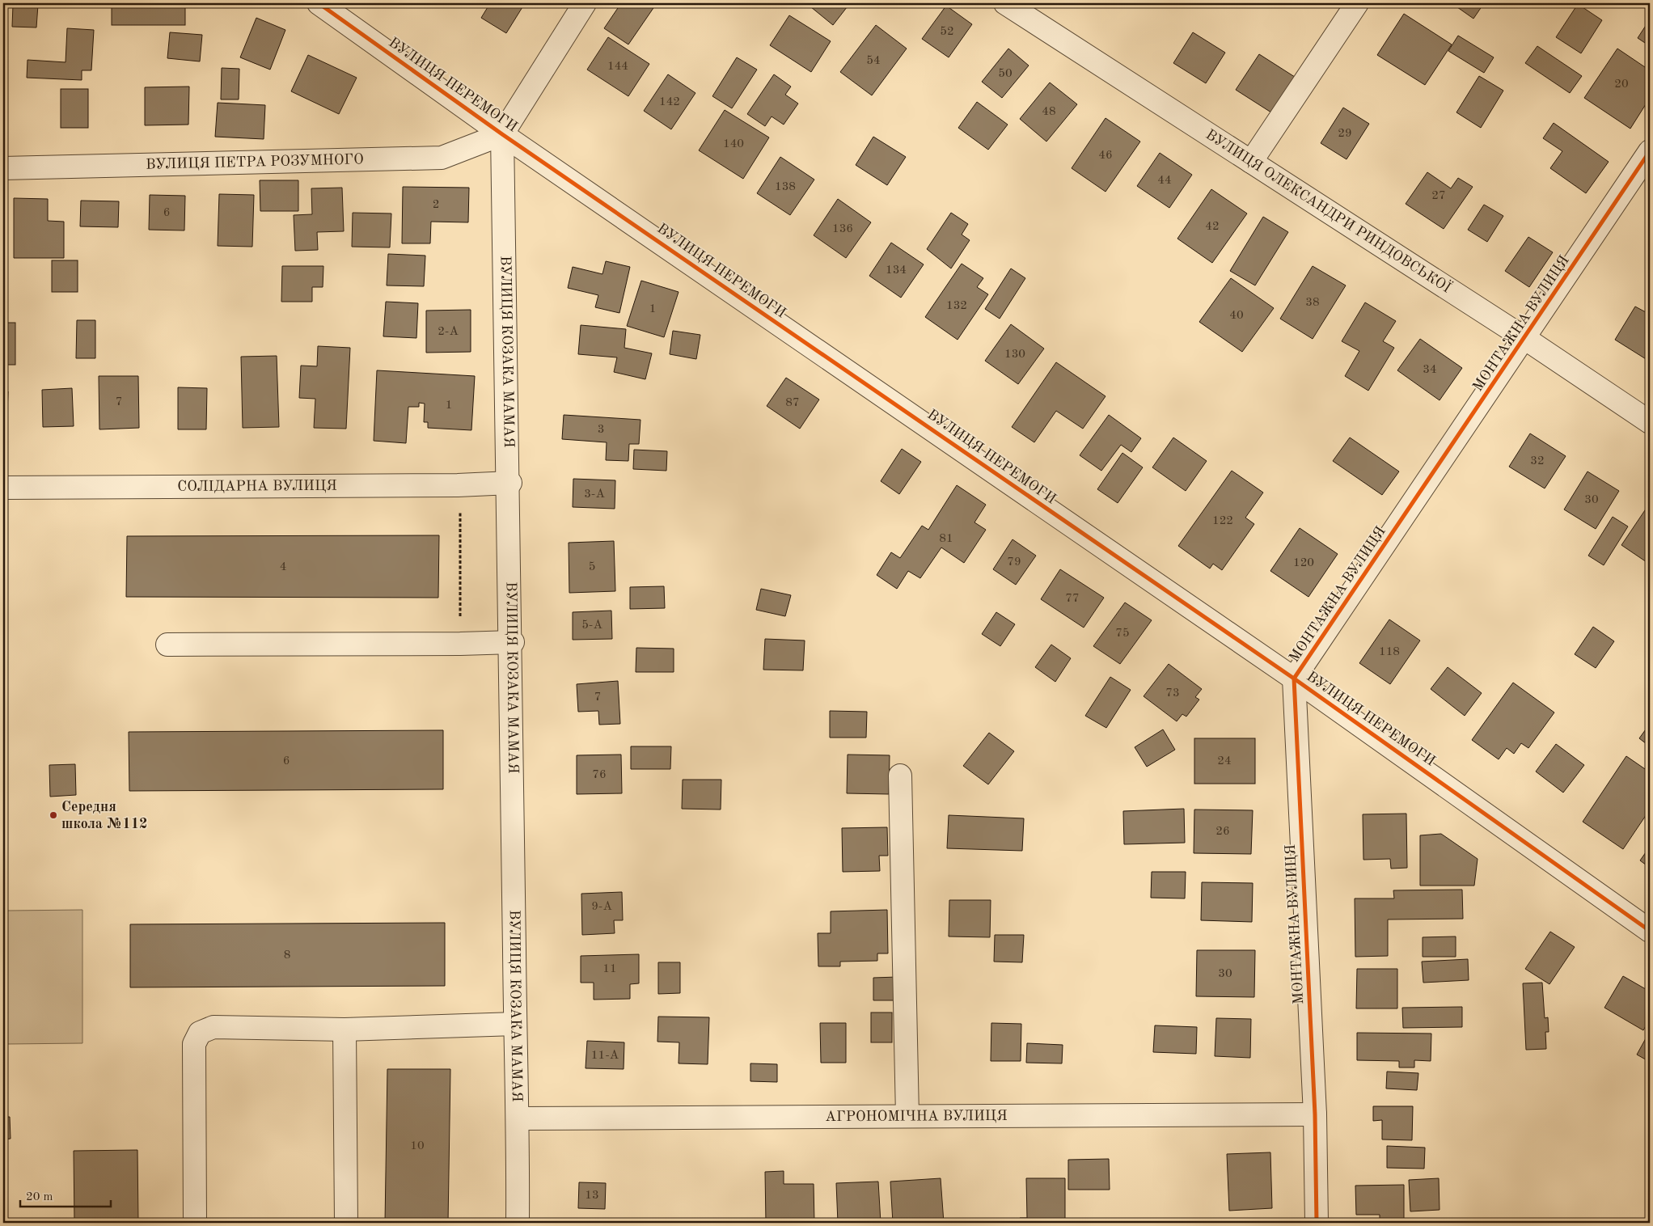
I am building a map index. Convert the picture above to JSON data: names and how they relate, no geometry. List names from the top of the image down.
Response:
{
  "streets": {
    "street": [
      "ВУЛИЦЯ ПЕРЕМОГИ",
      "ВУЛИЦЯ ПЕТРА РОЗУМНОГО",
      "ВУЛИЦЯ ОЛЕКСАНДРИ РИНДОВСЬКОЇ",
      "МОНТАЖНА ВУЛИЦЯ",
      "ВУЛИЦЯ КОЗАКА МАМАЯ",
      "СОЛІДАРНА ВУЛИЦЯ",
      "АГРОНОМІЧНА ВУЛИЦЯ"
    ]
  },
  "crossings": [
    ["ВУЛИЦЯ ПЕРЕМОГИ", "ВУЛИЦЯ ПЕТРА РОЗУМНОГО"],
    ["ВУЛИЦЯ ПЕРЕМОГИ", "МОНТАЖНА ВУЛИЦЯ"],
    ["ВУЛИЦЯ ПЕРЕМОГИ", "ВУЛИЦЯ КОЗАКА МАМАЯ"],
    ["ВУЛИЦЯ ПЕТРА РОЗУМНОГО", "ВУЛИЦЯ КОЗАКА МАМАЯ"],
    ["ВУЛИЦЯ ОЛЕКСАНДРИ РИНДОВСЬКОЇ", "МОНТАЖНА ВУЛИЦЯ"],
    ["МОНТАЖНА ВУЛИЦЯ", "АГРОНОМІЧНА ВУЛИЦЯ"],
    ["ВУЛИЦЯ КОЗАКА МАМАЯ", "СОЛІДАРНА ВУЛИЦЯ"],
    ["ВУЛИЦЯ КОЗАКА МАМАЯ", "АГРОНОМІЧНА ВУЛИЦЯ"]
  ],
  "places": ["Середня школа №112"],
  "house_numbers": [
    "52",
    "54",
    "144",
    "50",
    "20",
    "142",
    "48",
    "29",
    "140",
    "46",
    "44",
    "138",
    "27",
    "2",
    "6",
    "42",
    "136",
    "134",
    "38",
    "132",
    "1",
    "40",
    "2-А",
    "130",
    "34",
    "7",
    "87",
    "1",
    "3",
    "32",
    "3-А",
    "30",
    "122",
    "81",
    "79",
    "120",
    "4",
    "5",
    "77",
    "5-А",
    "75",
    "118",
    "73",
    "7",
    "6",
    "24",
    "76",
    "26",
    "9-А",
    "8",
    "11",
    "30",
    "11-А",
    "10",
    "13"
  ],
  "scale_bar": "20 m"
}
